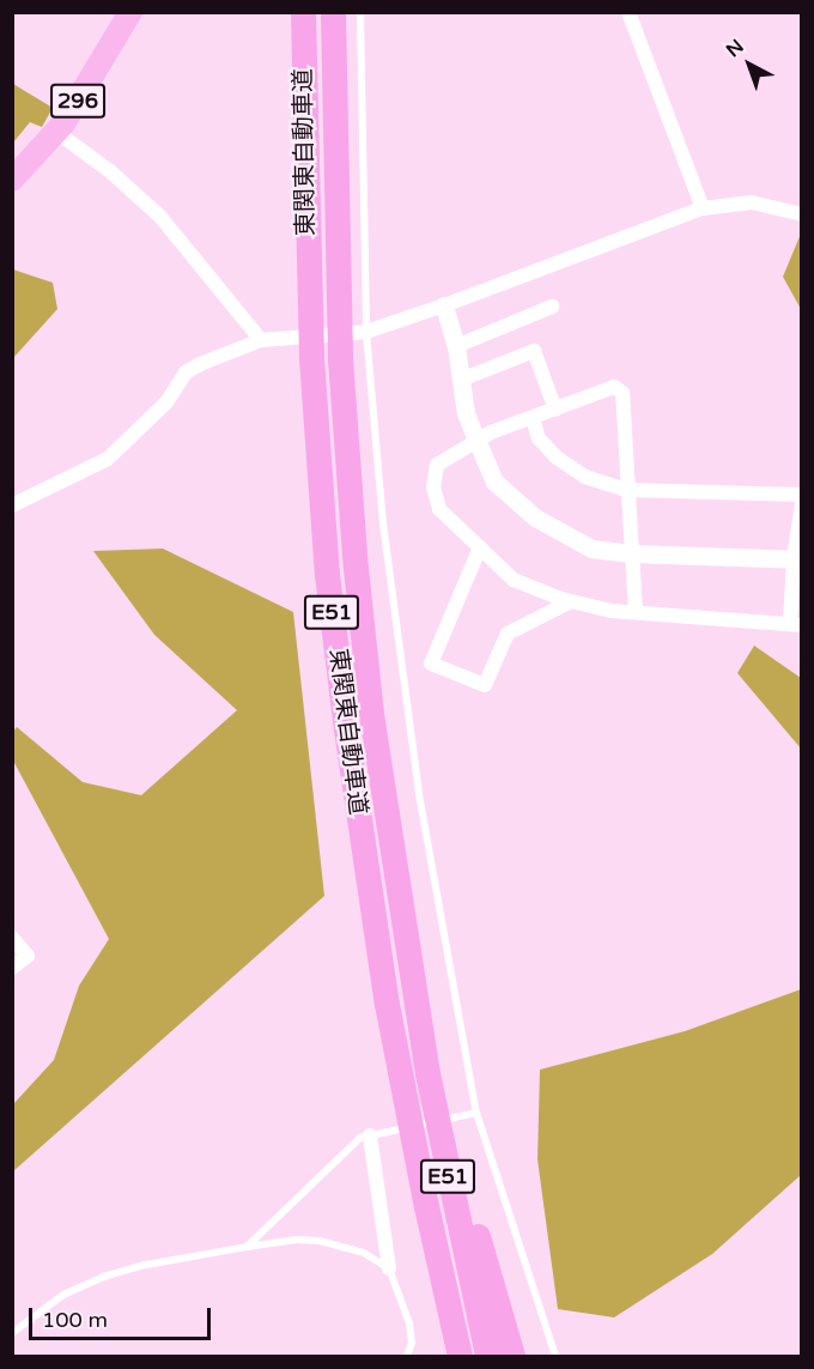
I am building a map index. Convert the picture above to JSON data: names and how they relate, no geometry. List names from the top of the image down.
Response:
{
  "streets": {
    "highway": ["296", "東関東自動車道", "E51"]
  },
  "scale_bar": "100 m",
  "north": "top left"
}
